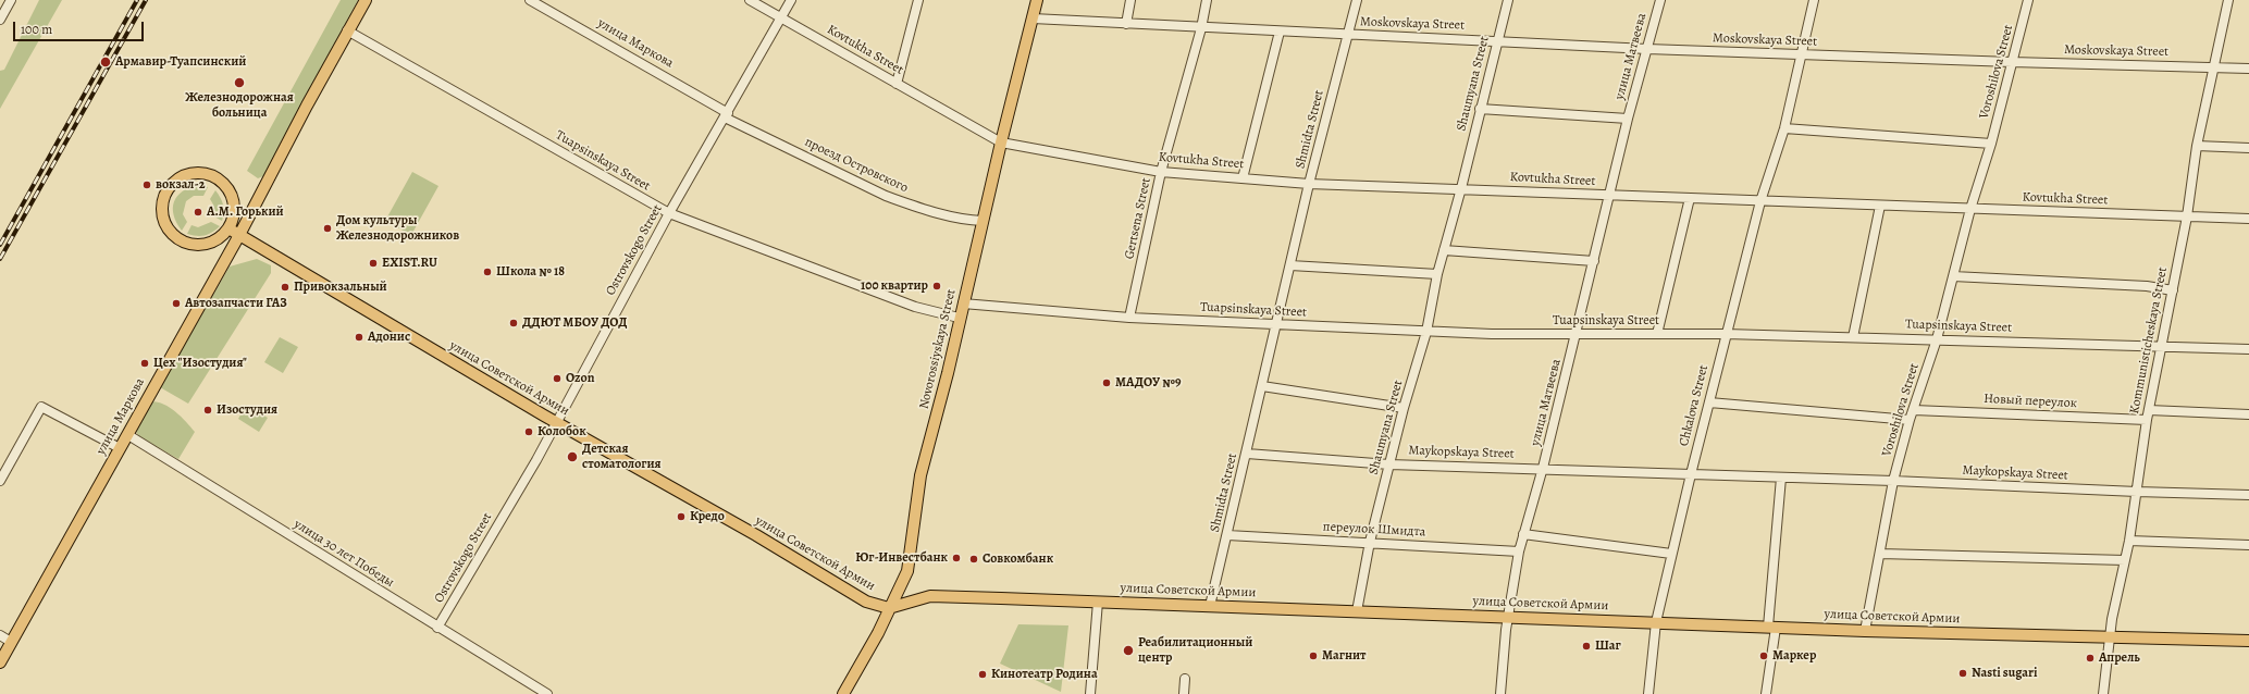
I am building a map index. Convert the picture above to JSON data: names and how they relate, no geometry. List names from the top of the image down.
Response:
{
  "streets": {
    "main road": ["улица Маркова", "Novorossiyskaya Street", "улица Советской Армии"],
    "street": [
      "Moskovskaya Street",
      "Kovtukha Street",
      "улица Матвеева",
      "Voroshilova Street",
      "Shaumyana Street",
      "Shmidta Street",
      "Tuapsinskaya Street",
      "проезд Островского",
      "Gertsena Street",
      "Ostrovskogo Street",
      "Kommunisticheskaya Street",
      "Новый переулок",
      "Chkalova Street",
      "Maykopskaya Street",
      "переулок Шмидта",
      "улица 30 лет Победы"
    ]
  },
  "crossings": [
    ["Moskovskaya Street", "улица Матвеева"],
    ["Moskovskaya Street", "Voroshilova Street"],
    ["Moskovskaya Street", "Shaumyana Street"],
    ["Moskovskaya Street", "Shmidta Street"],
    ["Moskovskaya Street", "Gertsena Street"],
    ["Moskovskaya Street", "Kommunisticheskaya Street"],
    ["Moskovskaya Street", "Novorossiyskaya Street"],
    ["Moskovskaya Street", "Chkalova Street"],
    ["улица Маркова", "Tuapsinskaya Street"],
    ["улица Маркова", "проезд Островского"],
    ["улица Маркова", "Ostrovskogo Street"],
    ["улица Маркова", "улица Советской Армии"],
    ["улица Маркова", "улица 30 лет Победы"],
    ["Kovtukha Street", "улица Матвеева"],
    ["Kovtukha Street", "Voroshilova Street"],
    ["Kovtukha Street", "Shaumyana Street"],
    ["Kovtukha Street", "Shmidta Street"],
    ["Kovtukha Street", "Gertsena Street"],
    ["Kovtukha Street", "Ostrovskogo Street"],
    ["Kovtukha Street", "Kommunisticheskaya Street"],
    ["Kovtukha Street", "Novorossiyskaya Street"],
    ["Kovtukha Street", "Chkalova Street"],
    ["улица Матвеева", "Shaumyana Street"],
    ["улица Матвеева", "Tuapsinskaya Street"],
    ["улица Матвеева", "улица Советской Армии"],
    ["улица Матвеева", "Maykopskaya Street"],
    ["улица Матвеева", "переулок Шмидта"],
    ["Voroshilova Street", "Tuapsinskaya Street"],
    ["Voroshilova Street", "улица Советской Армии"],
    ["Voroshilova Street", "Новый переулок"],
    ["Voroshilova Street", "Maykopskaya Street"],
    ["Shaumyana Street", "Tuapsinskaya Street"],
    ["Shaumyana Street", "улица Советской Армии"],
    ["Shaumyana Street", "Maykopskaya Street"],
    ["Shaumyana Street", "переулок Шмидта"],
    ["Shmidta Street", "Tuapsinskaya Street"],
    ["Shmidta Street", "улица Советской Армии"],
    ["Shmidta Street", "Maykopskaya Street"],
    ["Shmidta Street", "переулок Шмидта"],
    ["Tuapsinskaya Street", "Gertsena Street"],
    ["Tuapsinskaya Street", "Ostrovskogo Street"],
    ["Tuapsinskaya Street", "Kommunisticheskaya Street"],
    ["Tuapsinskaya Street", "Novorossiyskaya Street"],
    ["Tuapsinskaya Street", "Chkalova Street"],
    ["проезд Островского", "Ostrovskogo Street"],
    ["проезд Островского", "Novorossiyskaya Street"],
    ["Ostrovskogo Street", "улица Советской Армии"],
    ["Ostrovskogo Street", "улица 30 лет Победы"],
    ["Kommunisticheskaya Street", "улица Советской Армии"],
    ["Kommunisticheskaya Street", "Новый переулок"],
    ["Kommunisticheskaya Street", "Maykopskaya Street"],
    ["Novorossiyskaya Street", "улица Советской Армии"],
    ["улица Советской Армии", "Chkalova Street"],
    ["Chkalova Street", "Maykopskaya Street"]
  ],
  "places": [
    "Армавир-Туапсинский",
    "Железнодорожная больница",
    "вокзал-2",
    "А.М. Горький",
    "Дом культуры Железнодорожников",
    "EXIST.RU",
    "Школа № 18",
    "100 квартир",
    "Привокзальный",
    "Автозапчасти ГАЗ",
    "ДДЮТ МБОУ ДОД",
    "Адонис",
    "Цех \"Изостудия\"",
    "Ozon",
    "МАДОУ №9",
    "Изостудия",
    "Колобок",
    "Детская стоматология",
    "Кредо",
    "Юг-Инвестбанк",
    "Совкомбанк",
    "Шаг",
    "Реабилитационный центр",
    "Магнит",
    "Маркер",
    "Апрель",
    "Nasti sugari",
    "Кинотеатр Родина"
  ],
  "scale_bar": "100 m"
}
